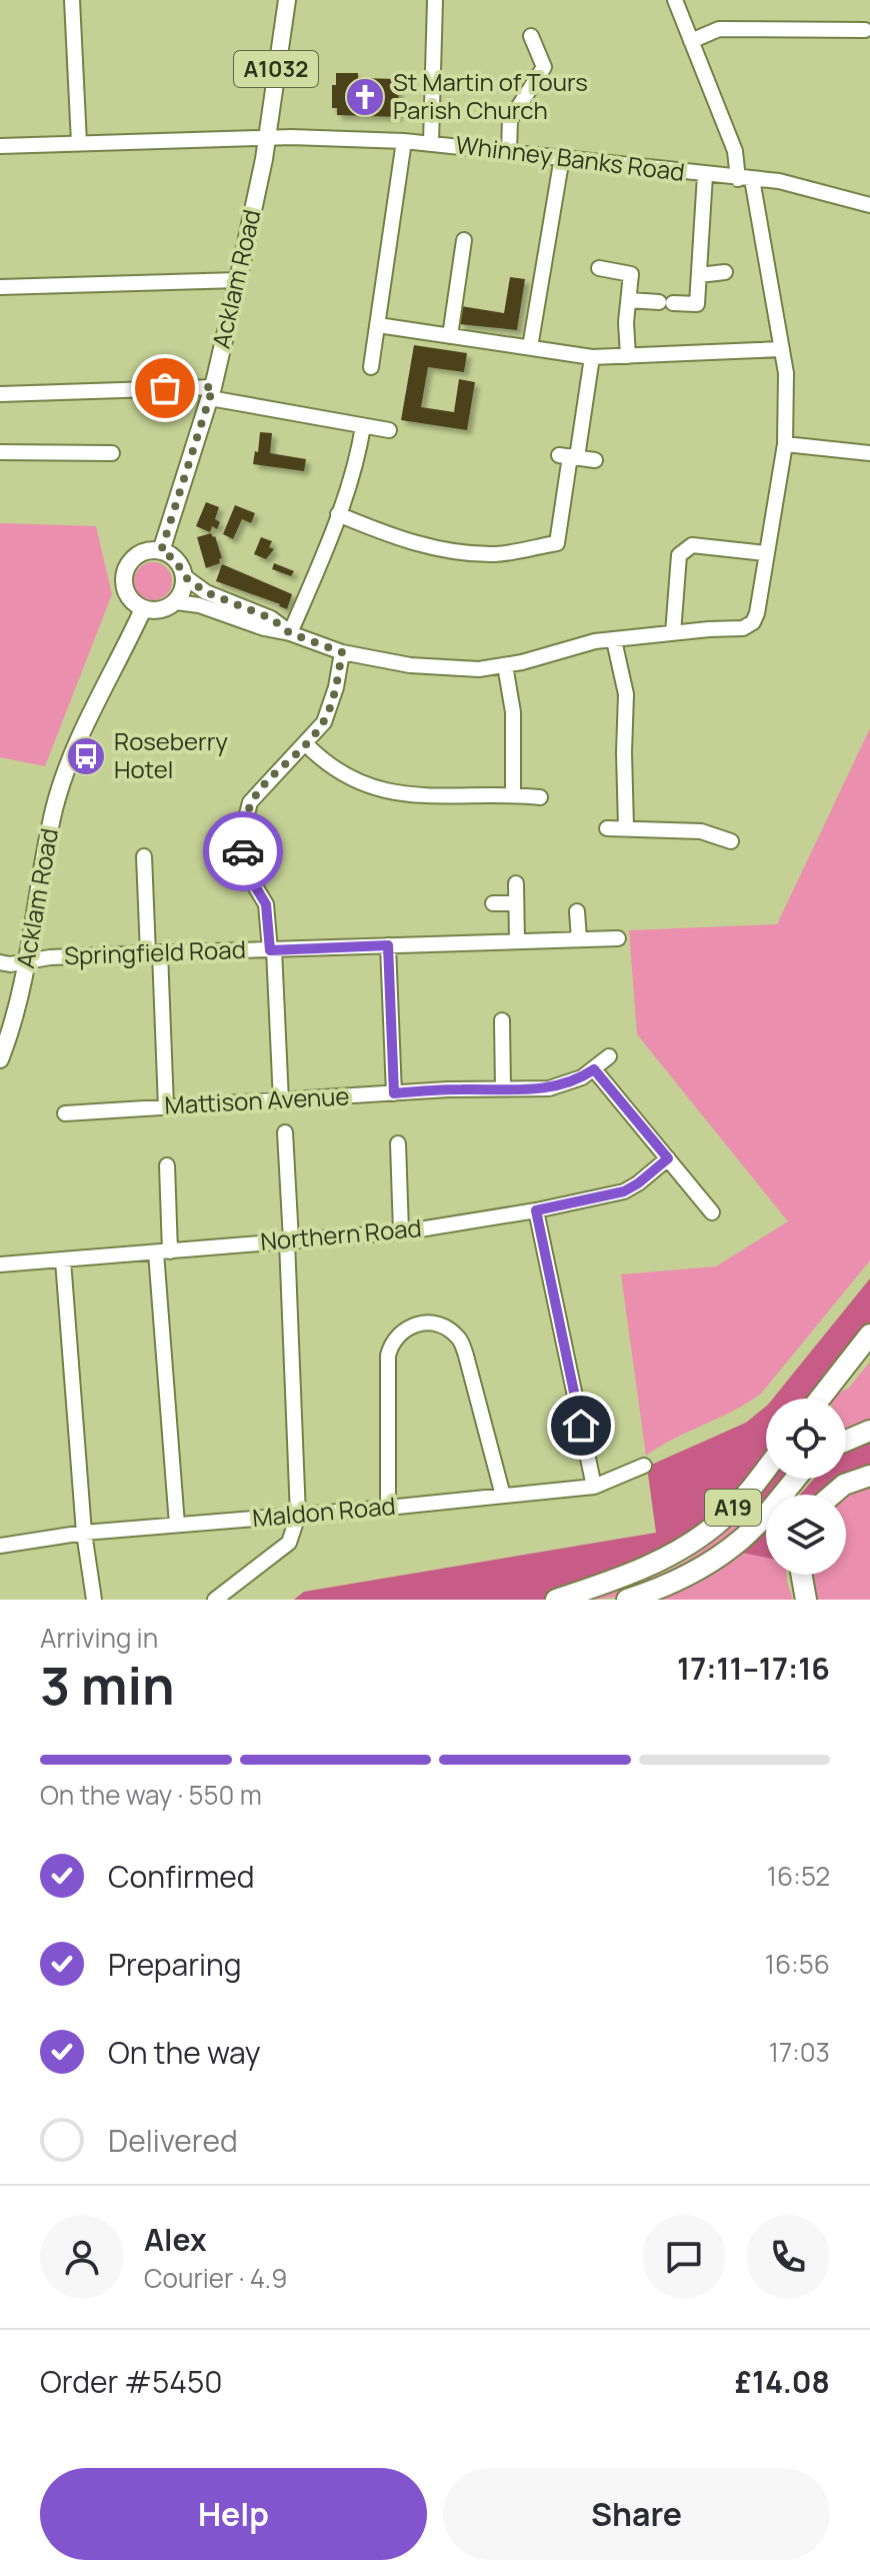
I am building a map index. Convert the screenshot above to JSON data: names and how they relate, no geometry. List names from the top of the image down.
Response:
{
  "streets": {
    "highway": ["A19"],
    "main road": ["A1032", "Acklam Road"],
    "street": [
      "Whinney Banks Road",
      "Springfield Road",
      "Mattison Avenue",
      "Northern Road",
      "Maldon Road"
    ]
  },
  "crossings": [
    ["Whinney Banks Road", "Acklam Road"],
    ["Acklam Road", "Springfield Road"]
  ],
  "places": {
    "church": ["St Martin of Tours Parish Church"],
    "bus stop": ["Roseberry Hotel"]
  },
  "page": {
    "heading": ["3 min", "Arriving in", "17:11–17:16"],
    "panel": [
      "Alex",
      "Courier · 4.9",
      "Order #5450",
      "£14.08"
    ],
    "bar": "On the way · 550 m",
    "list": [
      ["Confirmed", "16:52"],
      ["Preparing", "16:56"],
      ["On the way", "17:03"],
      "Delivered"
    ],
    "buttons": ["Help", "Share"]
  }
}
